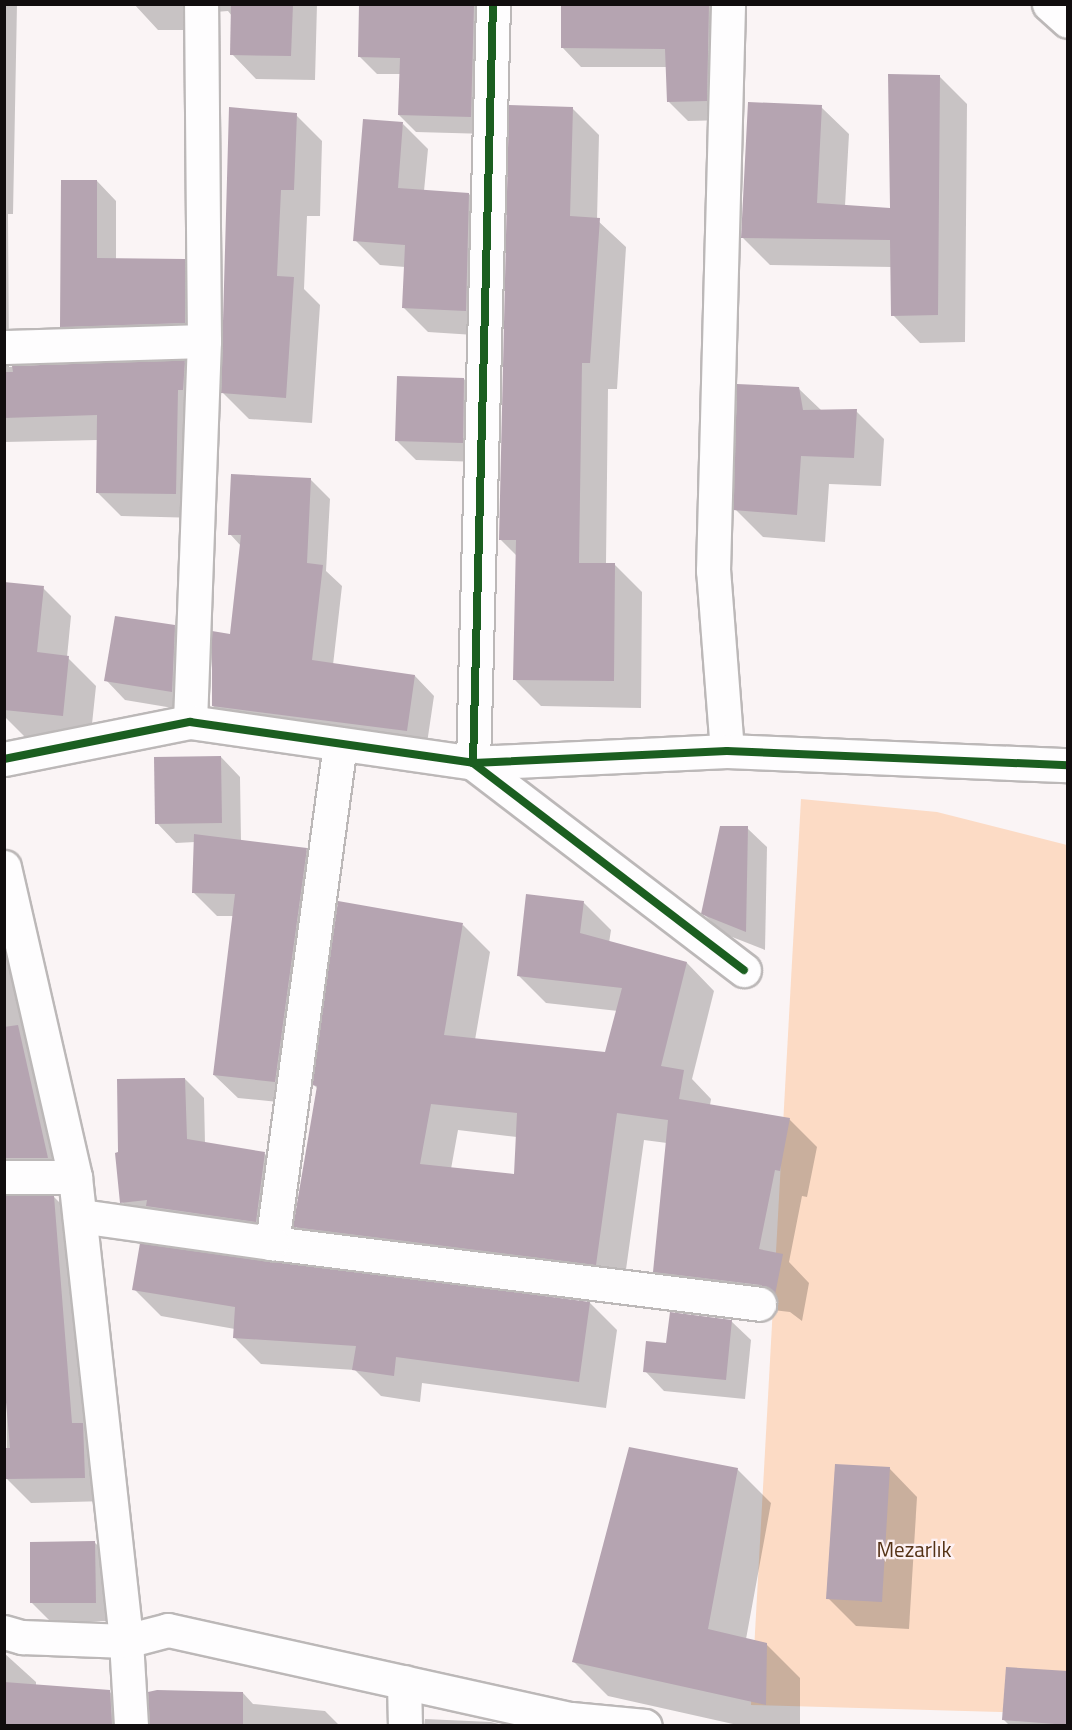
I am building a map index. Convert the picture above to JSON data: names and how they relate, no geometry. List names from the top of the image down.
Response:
{
  "parks": ["Mezarlık"]
}
